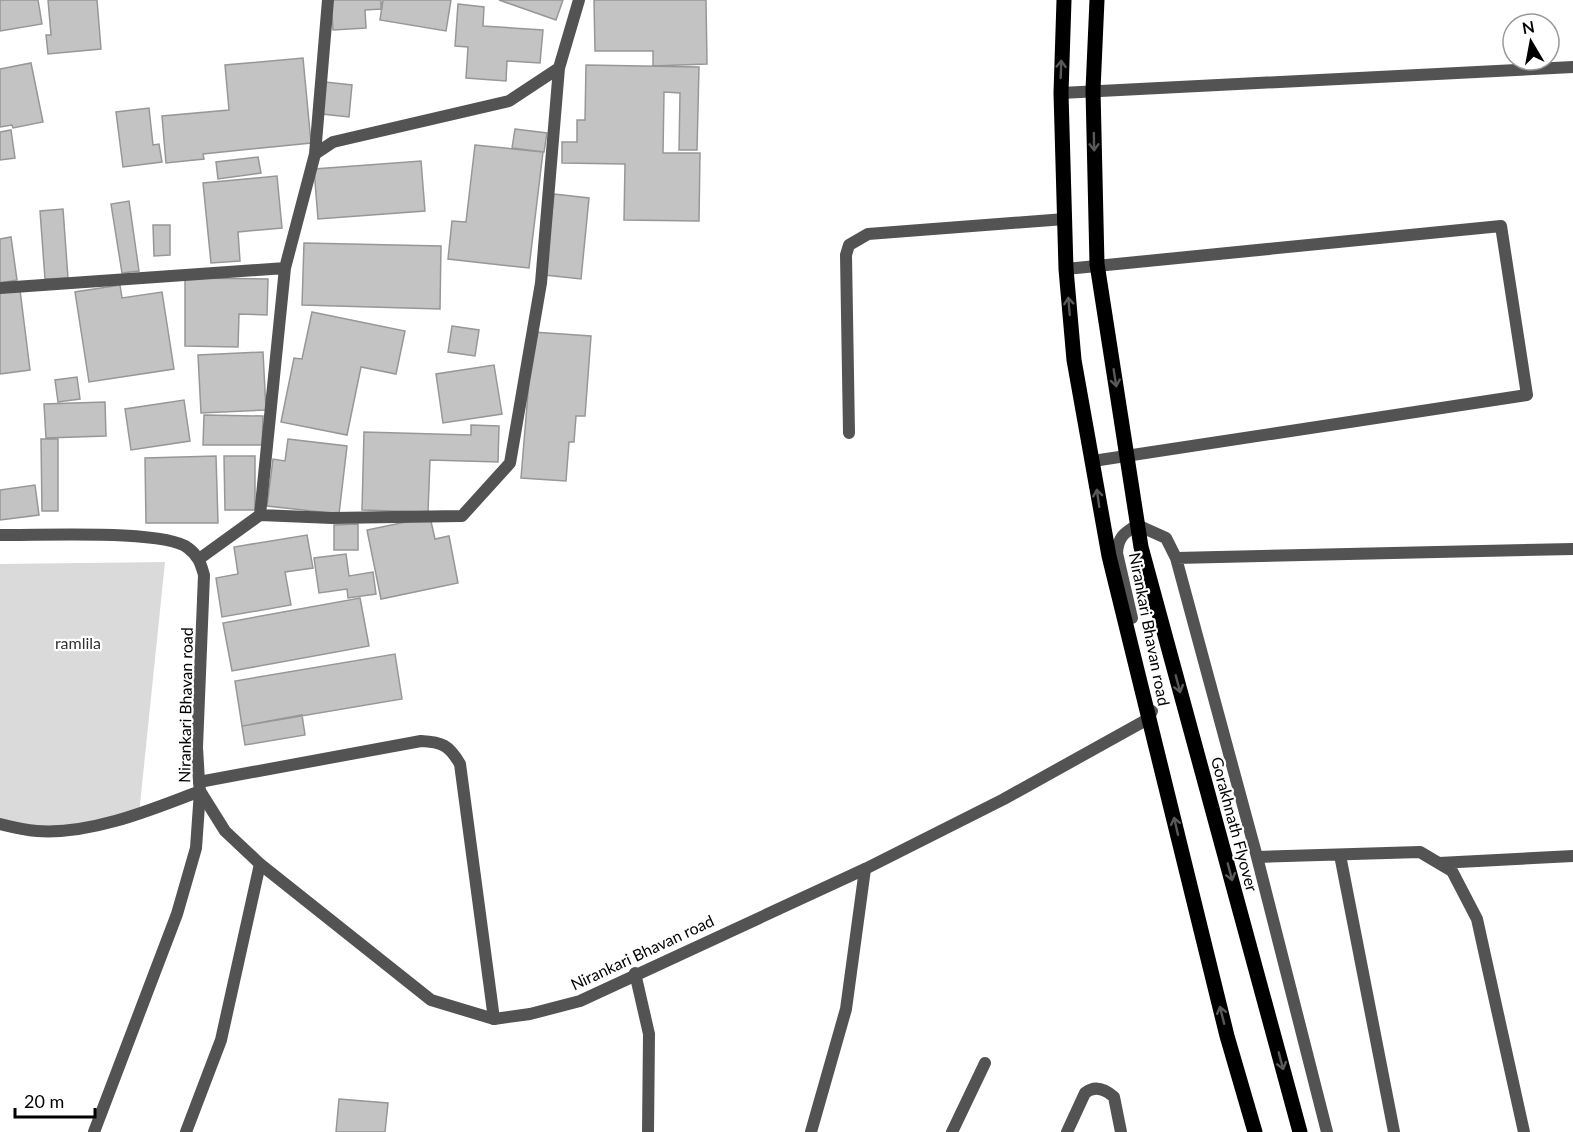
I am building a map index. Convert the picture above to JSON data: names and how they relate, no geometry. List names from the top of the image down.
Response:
{
  "streets": {
    "main road": ["Gorakhnath Flyover"],
    "street": ["Nirankari Bhavan road"]
  },
  "crossings": [
    ["Nirankari Bhavan road", "Gorakhnath Flyover"]
  ],
  "parks": ["ramlila"],
  "scale_bar": "20 m",
  "north": "top"
}
